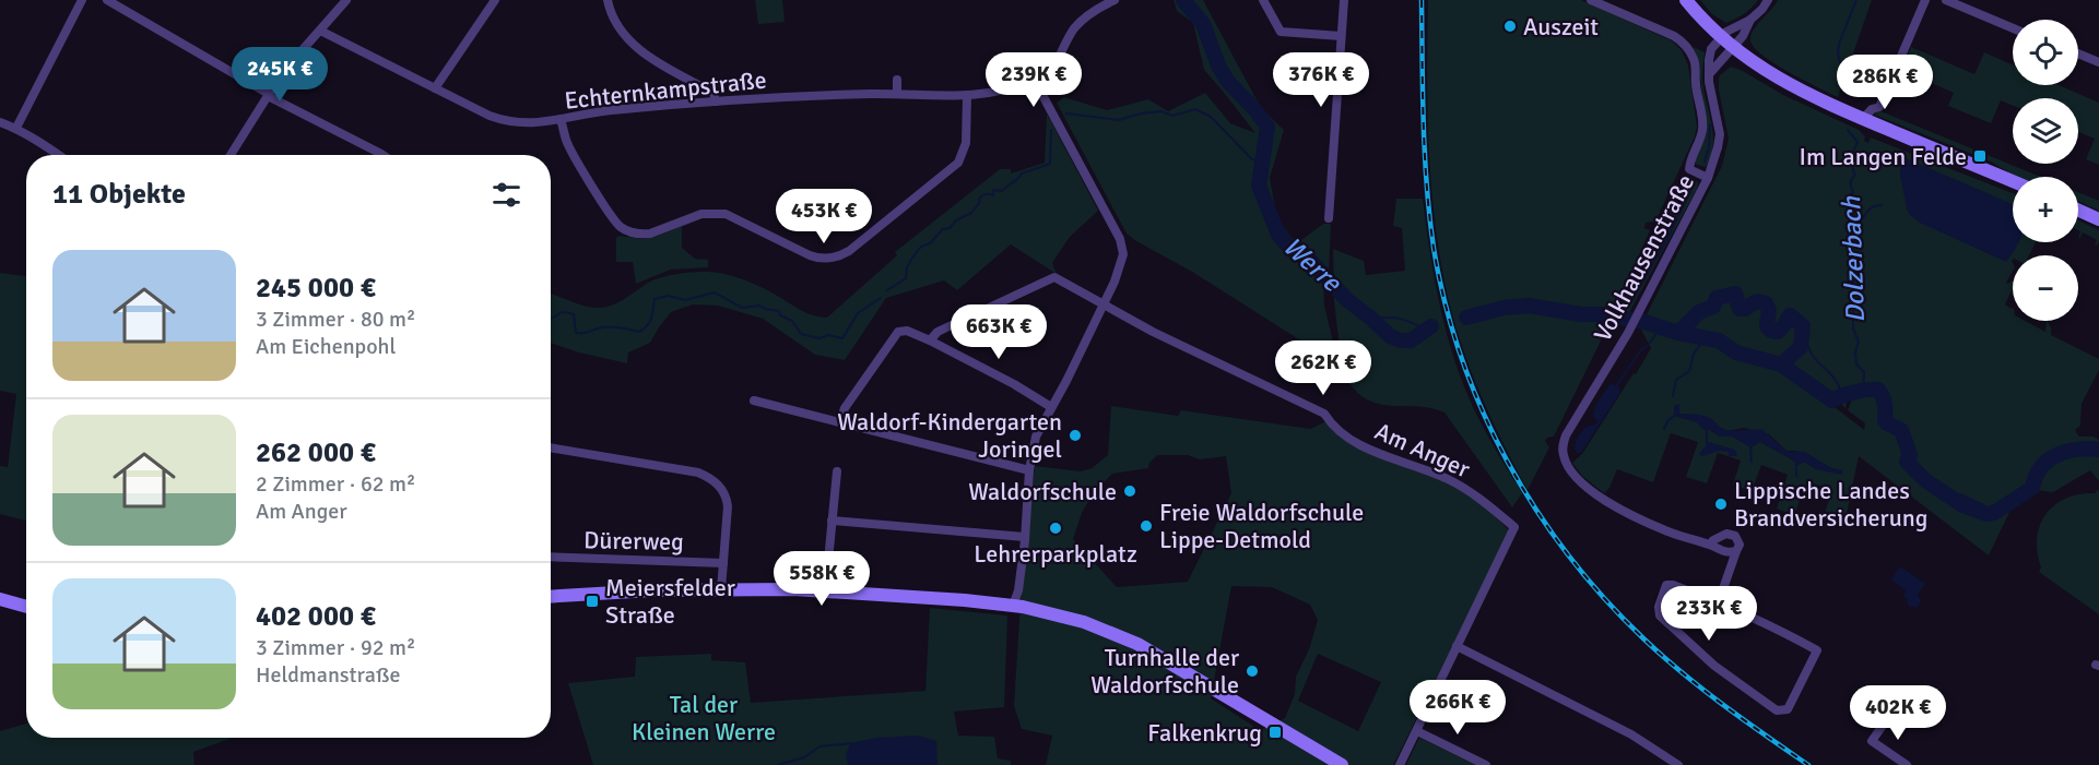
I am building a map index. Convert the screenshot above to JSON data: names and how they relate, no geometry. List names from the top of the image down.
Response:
{
  "streets": {
    "street": [
      "Echternkampstraße",
      "Volkhausenstraße",
      "Am Anger",
      "Dürerweg"
    ]
  },
  "water": ["Dolzerbach", "Werre"],
  "parks": ["Tal der Kleinen Werre"],
  "places": {
    "other": [
      "Auszeit",
      "Waldorf-Kindergarten Joringel",
      "Waldorfschule",
      "Lippische Landes Brandversicherung",
      "Freie Waldorfschule Lippe-Detmold",
      "Lehrerparkplatz",
      "Turnhalle der Waldorfschule"
    ],
    "transit": ["Im Langen Felde", "Meiersfelder Straße", "Falkenkrug"]
  },
  "page": {
    "map_buttons": ["+", "−"],
    "price": [
      "245K €",
      "239K €",
      "376K €",
      "286K €",
      "453K €",
      "663K €",
      "262K €",
      "558K €",
      "233K €",
      "266K €",
      "402K €"
    ],
    "heading": "11 Objekte",
    "list": [
      {
        "name": "245 000 €",
        "note": "3 Zimmer · 80 m² · Am Eichenpohl"
      },
      {
        "name": "262 000 €",
        "note": "2 Zimmer · 62 m² · Am Anger"
      },
      {
        "name": "402 000 €",
        "note": "3 Zimmer · 92 m² · Heldmanstraße"
      }
    ]
  }
}
